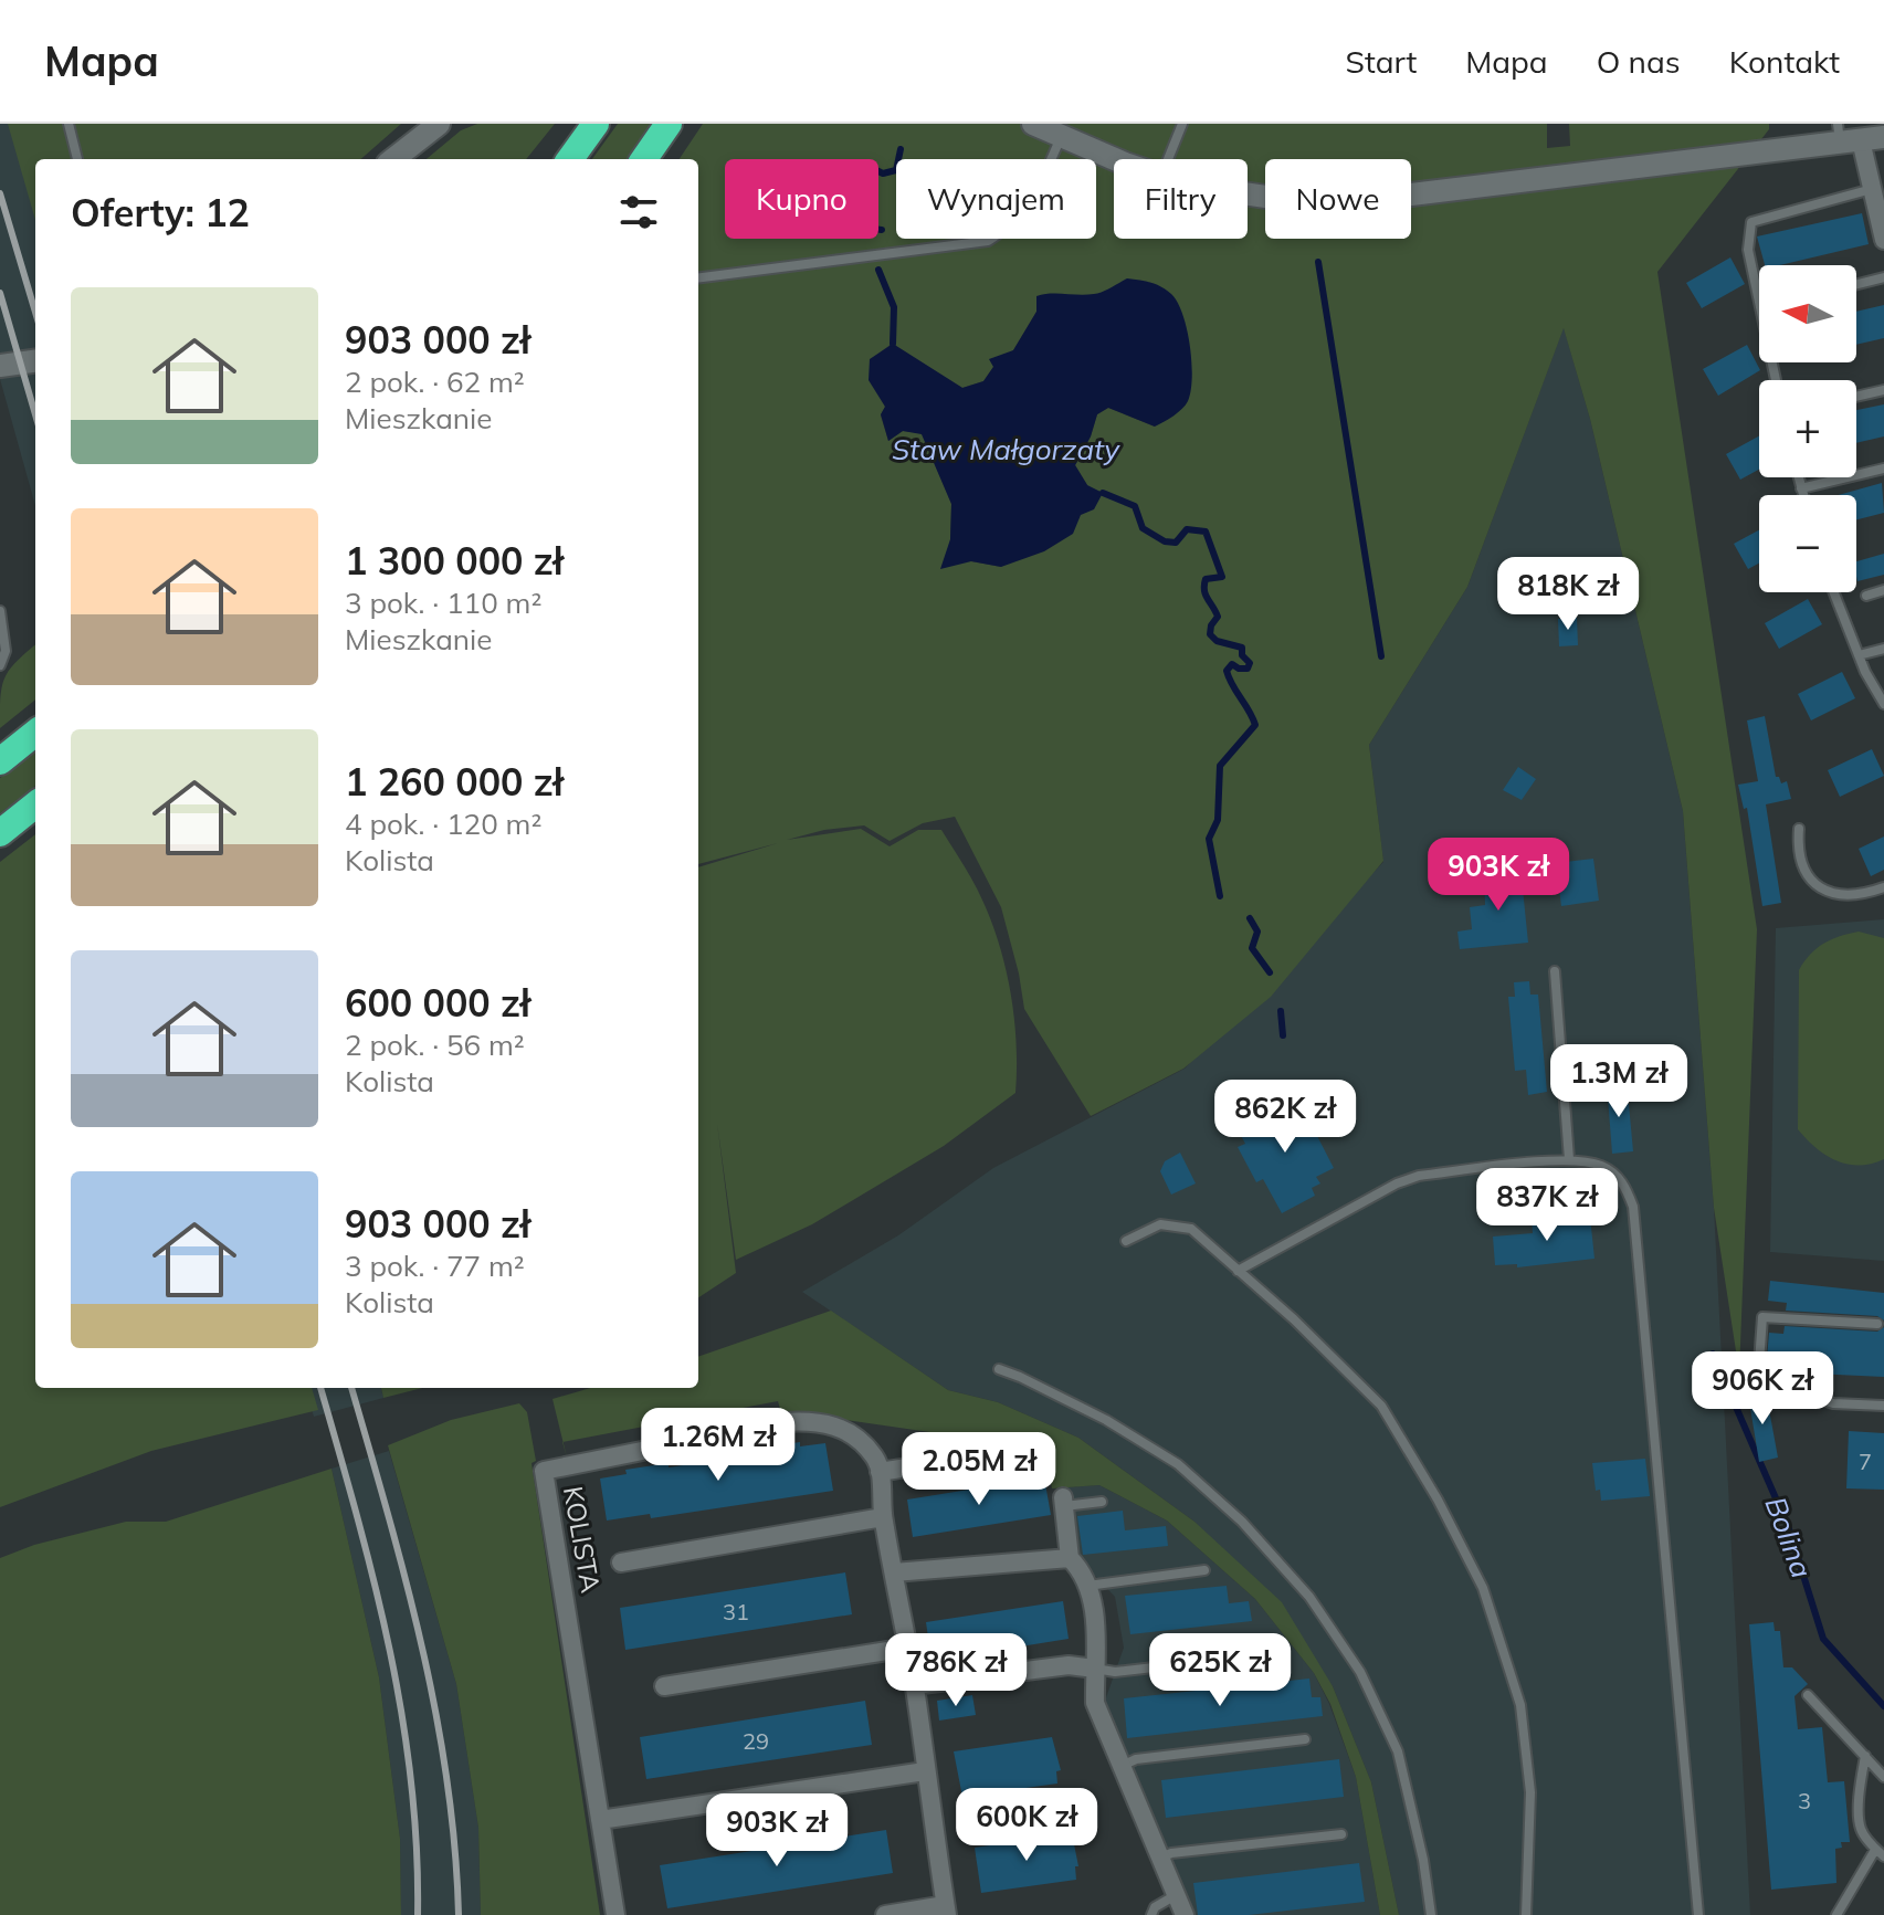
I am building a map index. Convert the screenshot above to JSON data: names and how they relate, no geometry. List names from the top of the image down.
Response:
{
  "streets": {
    "street": ["KOLISTA"]
  },
  "water": ["Staw Małgorzaty", "Bolina"],
  "house_numbers": [
    "7",
    "31",
    "29",
    "3"
  ],
  "north": "left",
  "page": {
    "header": "Mapa",
    "nav": [
      "Start",
      "Mapa",
      "O nas",
      "Kontakt"
    ],
    "chip": [
      "Kupno",
      "Wynajem",
      "Filtry",
      "Nowe"
    ],
    "heading": "Oferty: 12",
    "map_buttons": ["+", "−"],
    "list": [
      {
        "name": "903 000 zł",
        "note": "2 pok. · 62 m² · Mieszkanie"
      },
      {
        "name": "1 300 000 zł",
        "note": "3 pok. · 110 m² · Mieszkanie"
      },
      {
        "name": "1 260 000 zł",
        "note": "4 pok. · 120 m² · Kolista"
      },
      {
        "name": "600 000 zł",
        "note": "2 pok. · 56 m² · Kolista"
      },
      {
        "name": "903 000 zł",
        "note": "3 pok. · 77 m² · Kolista"
      }
    ],
    "price": [
      "818K zł",
      "903K zł",
      "1.3M zł",
      "862K zł",
      "837K zł",
      "906K zł",
      "1.26M zł",
      "2.05M zł",
      "786K zł",
      "625K zł",
      "600K zł",
      "903K zł"
    ]
  }
}
